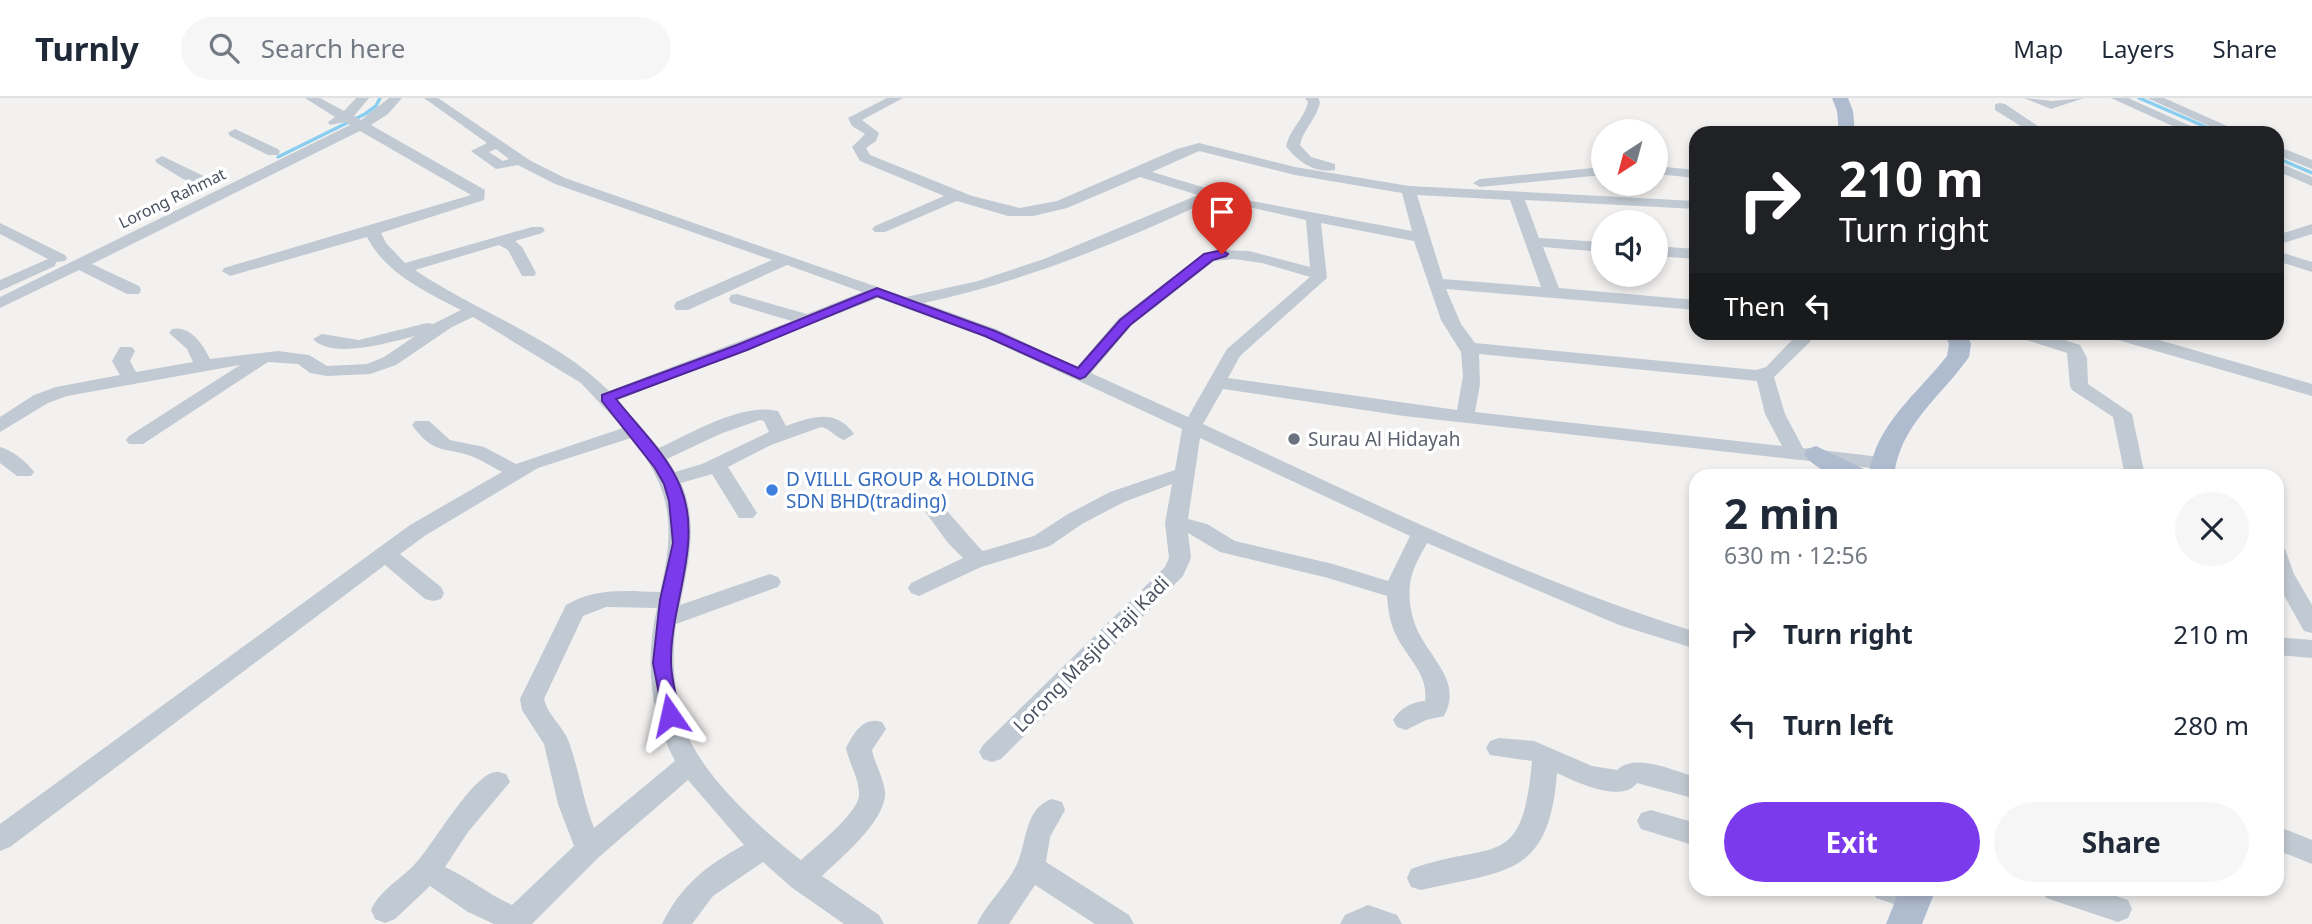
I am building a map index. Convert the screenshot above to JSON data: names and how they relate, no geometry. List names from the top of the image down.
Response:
{
  "streets": {
    "street": ["Lorong Rahmat", "Lorong Masjid Haji Kadi"]
  },
  "places": ["Surau Al Hidayah", "D VILLL GROUP & HOLDING SDN BHD(trading)"],
  "north": "bottom left",
  "page": {
    "header": "Turnly",
    "search": "Search here",
    "nav": ["Map", "Layers", "Share"],
    "turn": ["210 m", "Turn right"],
    "then": "Then",
    "heading": ["2 min", "630 m · 12:56"],
    "list": [
      {
        "name": "Turn right",
        "value": "210 m"
      },
      {
        "name": "Turn left",
        "value": "280 m"
      }
    ],
    "buttons": ["Exit", "Share"]
  }
}
